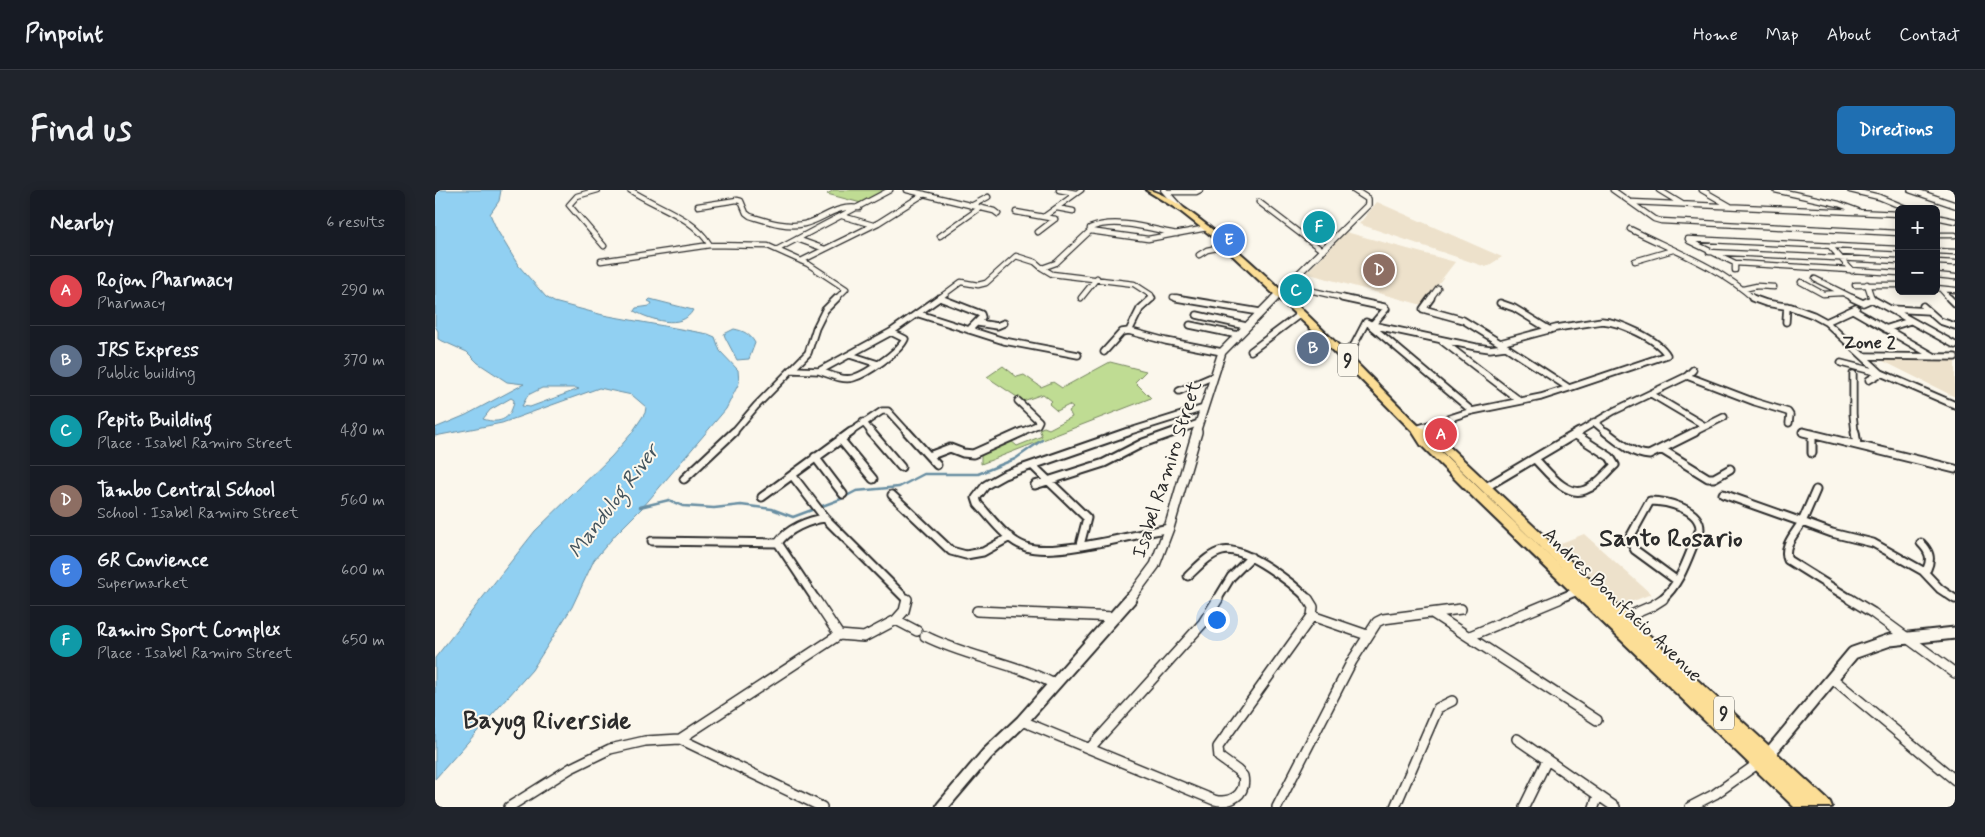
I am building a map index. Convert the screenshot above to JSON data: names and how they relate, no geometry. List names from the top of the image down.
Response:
{
  "streets": {
    "highway": ["9", "Andres Bonifacio Avenue"],
    "street": ["Isabel Ramiro Street"]
  },
  "crossings": [
    ["Isabel Ramiro Street", "Andres Bonifacio Avenue"]
  ],
  "districts": ["Zone 2", "Santo Rosario", "Bayug Riverside"],
  "water": ["Mandulog River"],
  "page": {
    "header": "Pinpoint",
    "nav": [
      "Home",
      "Map",
      "About",
      "Contact"
    ],
    "buttons": "Directions",
    "title": "Find us",
    "heading": ["Nearby", "6 results"],
    "map_buttons": ["+", "−"],
    "pins": [
      "F",
      "E",
      "D",
      "C",
      "B",
      "A"
    ],
    "list": [
      {
        "mark": "A",
        "name": "Rojon Pharmacy",
        "note": "Pharmacy",
        "value": "290 m"
      },
      {
        "mark": "B",
        "name": "JRS Express",
        "note": "Public building",
        "value": "370 m"
      },
      {
        "mark": "C",
        "name": "Pepito Building",
        "note": "Place · Isabel Ramiro Street",
        "value": "480 m"
      },
      {
        "mark": "D",
        "name": "Tambo Central School",
        "note": "School · Isabel Ramiro Street",
        "value": "560 m"
      },
      {
        "mark": "E",
        "name": "GR Convience",
        "note": "Supermarket",
        "value": "600 m"
      },
      {
        "mark": "F",
        "name": "Ramiro Sport Complex",
        "note": "Place · Isabel Ramiro Street",
        "value": "650 m"
      }
    ]
  }
}
